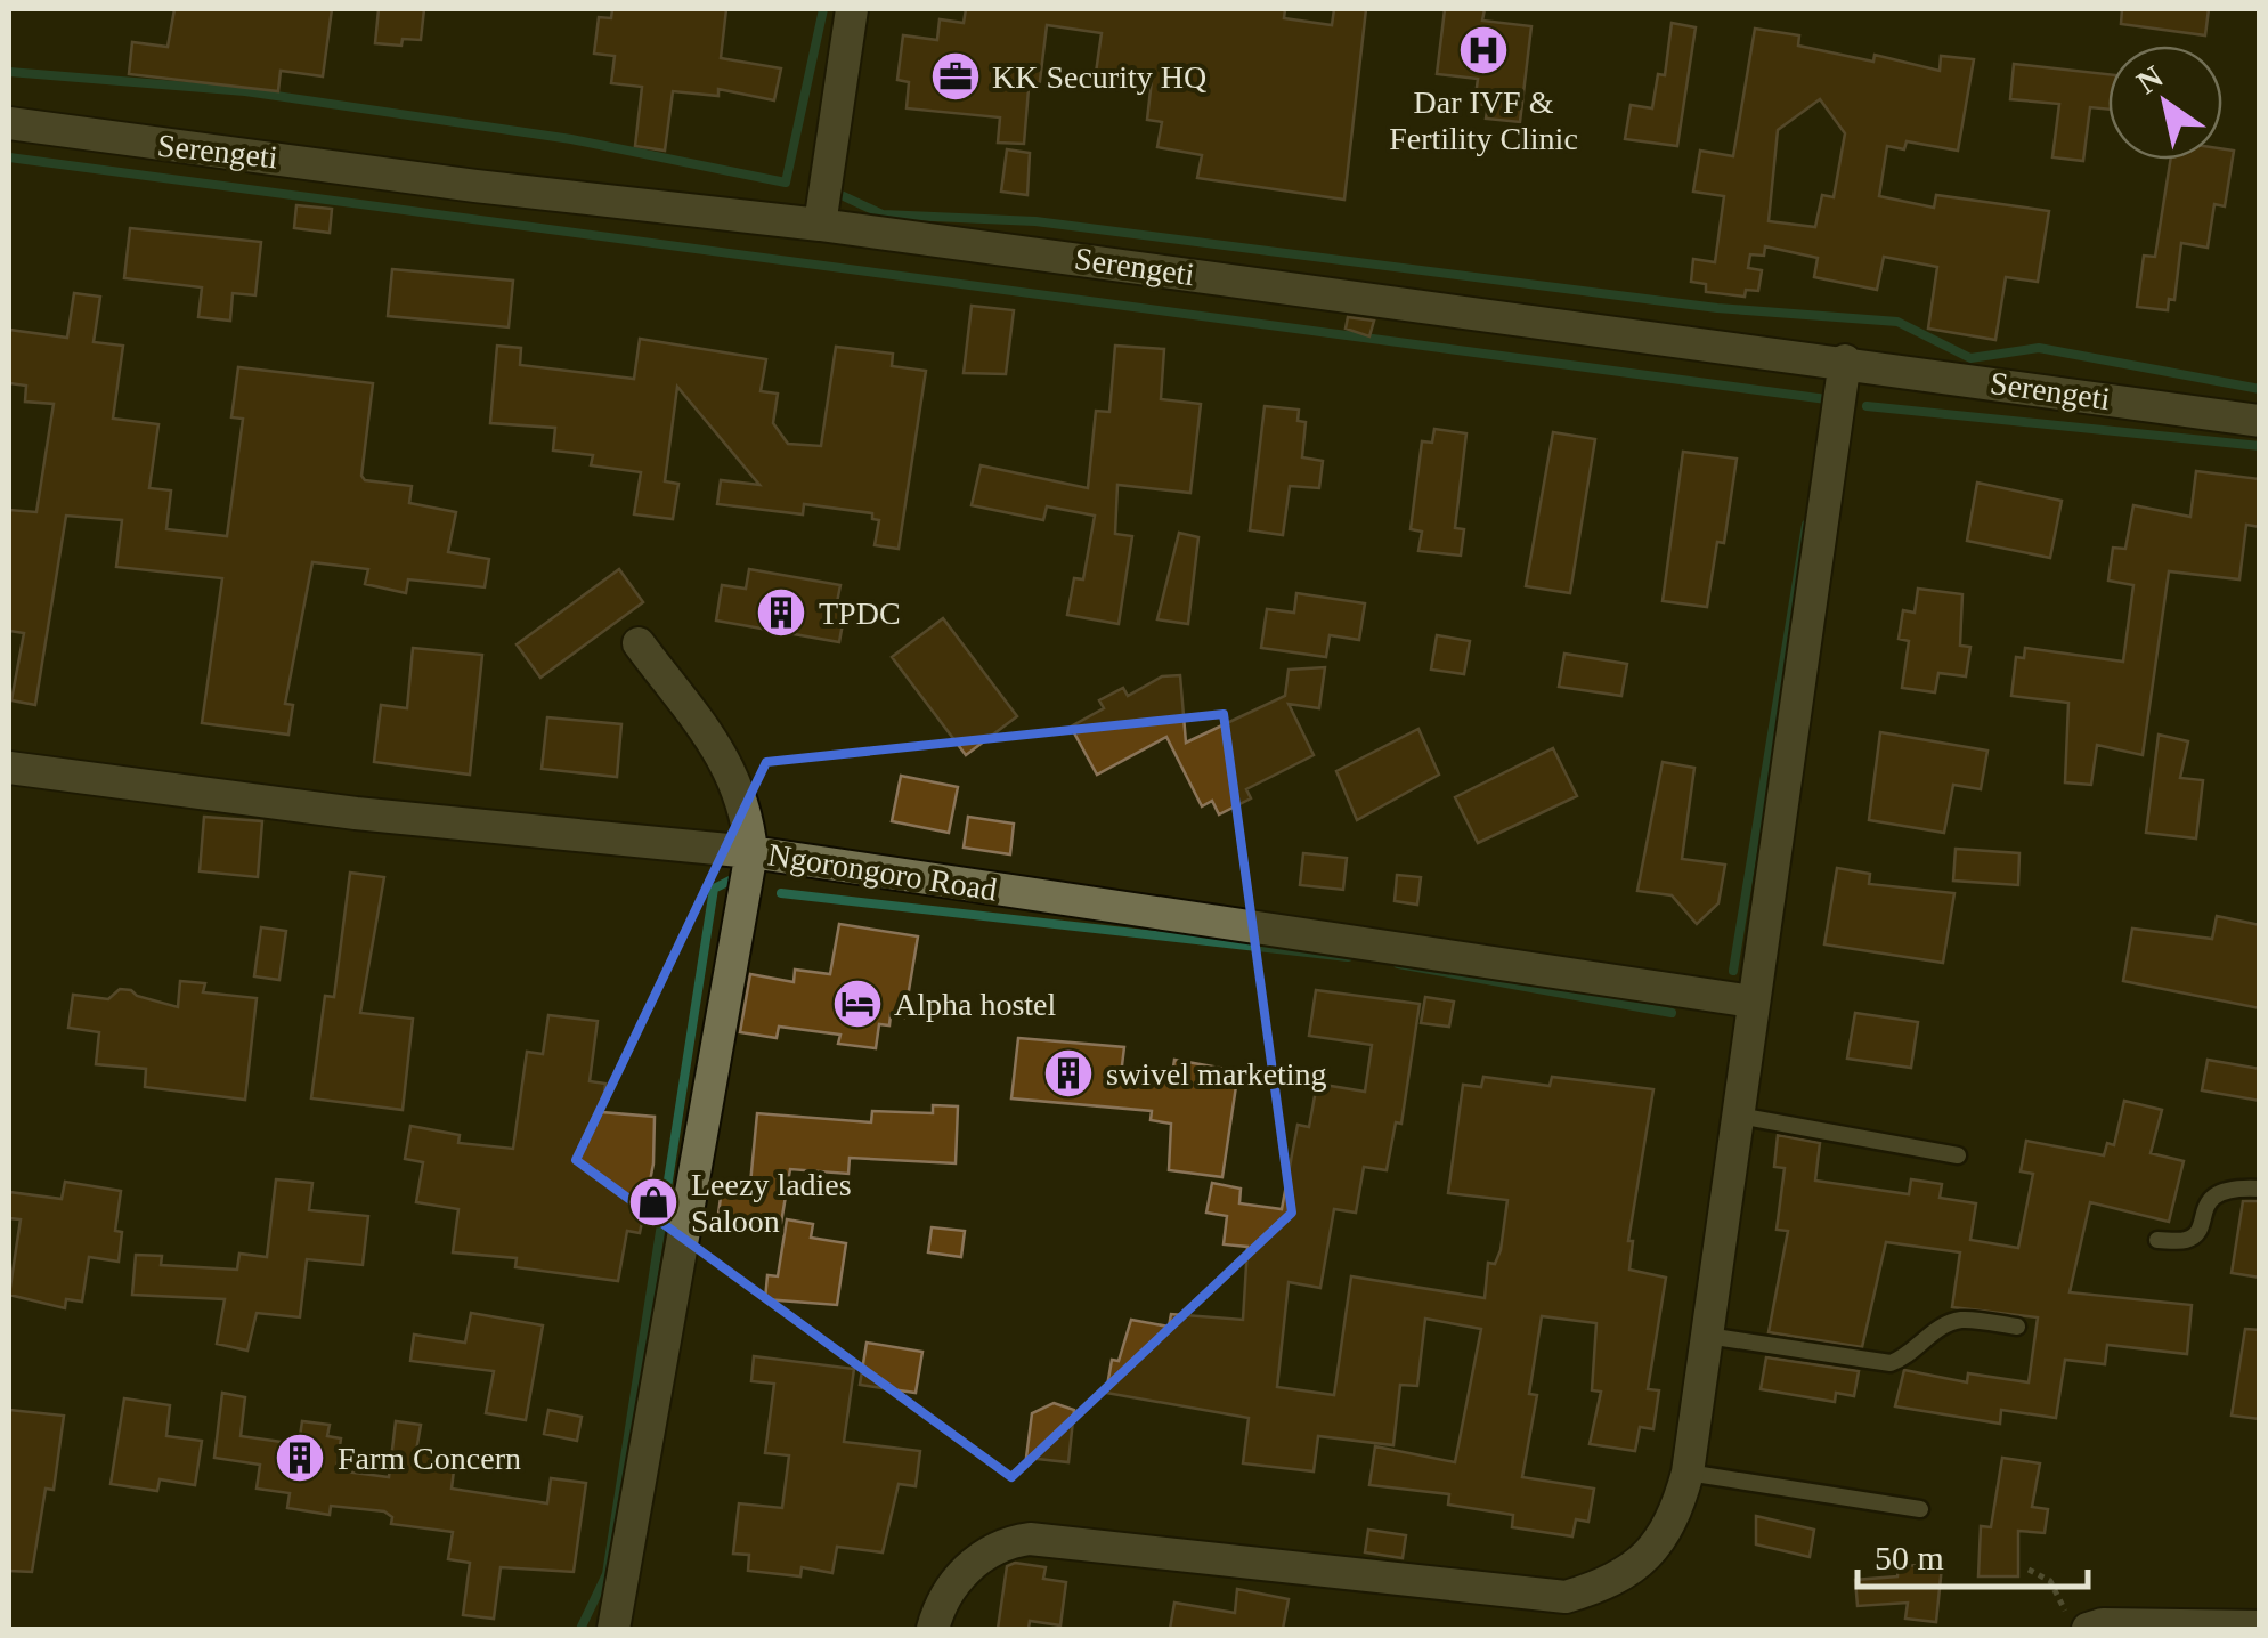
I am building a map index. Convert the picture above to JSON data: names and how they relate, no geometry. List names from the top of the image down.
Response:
{
  "streets": {
    "street": ["Serengeti", "Ngorongoro Road"]
  },
  "places": {
    "hospital": ["Dar IVF & Fertility Clinic"],
    "office": ["KK Security HQ"],
    "building": ["TPDC", "swivel marketing", "Farm Concern"],
    "hotel": ["Alpha hostel"],
    "shop": ["Leezy ladies Saloon"]
  },
  "scale_bar": "50 m",
  "north": "top left"
}
